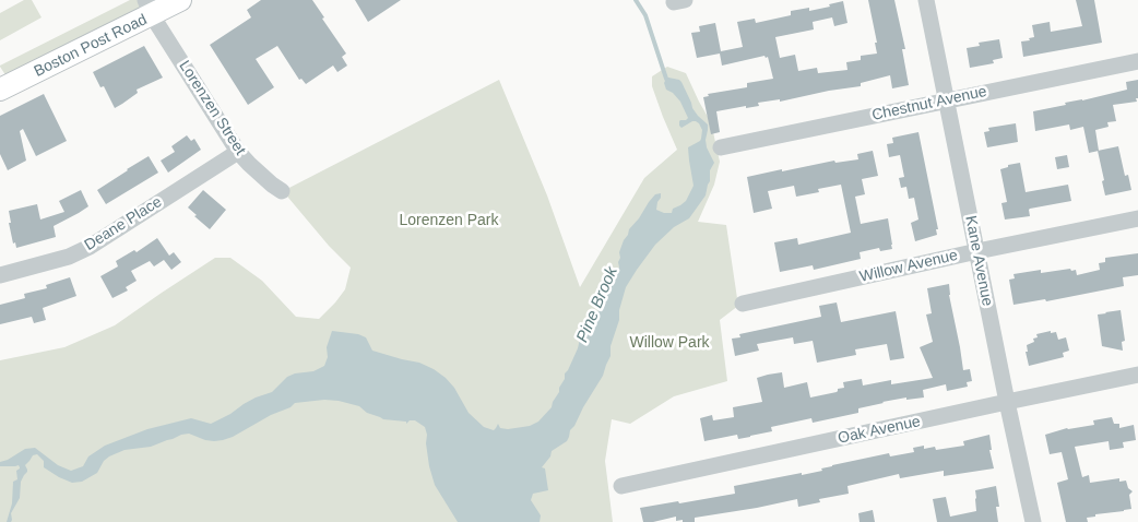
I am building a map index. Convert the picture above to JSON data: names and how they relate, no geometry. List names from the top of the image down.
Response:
{
  "streets": {
    "main road": ["Boston Post Road"],
    "street": [
      "Chestnut Avenue",
      "Lorenzen Street",
      "Deane Place",
      "Kane Avenue",
      "Willow Avenue",
      "Oak Avenue"
    ]
  },
  "crossings": [
    ["Boston Post Road", "Lorenzen Street"],
    ["Chestnut Avenue", "Kane Avenue"],
    ["Lorenzen Street", "Deane Place"],
    ["Kane Avenue", "Willow Avenue"],
    ["Kane Avenue", "Oak Avenue"]
  ],
  "water": ["Pine Brook"],
  "parks": ["Lorenzen Park", "Willow Park"]
}
